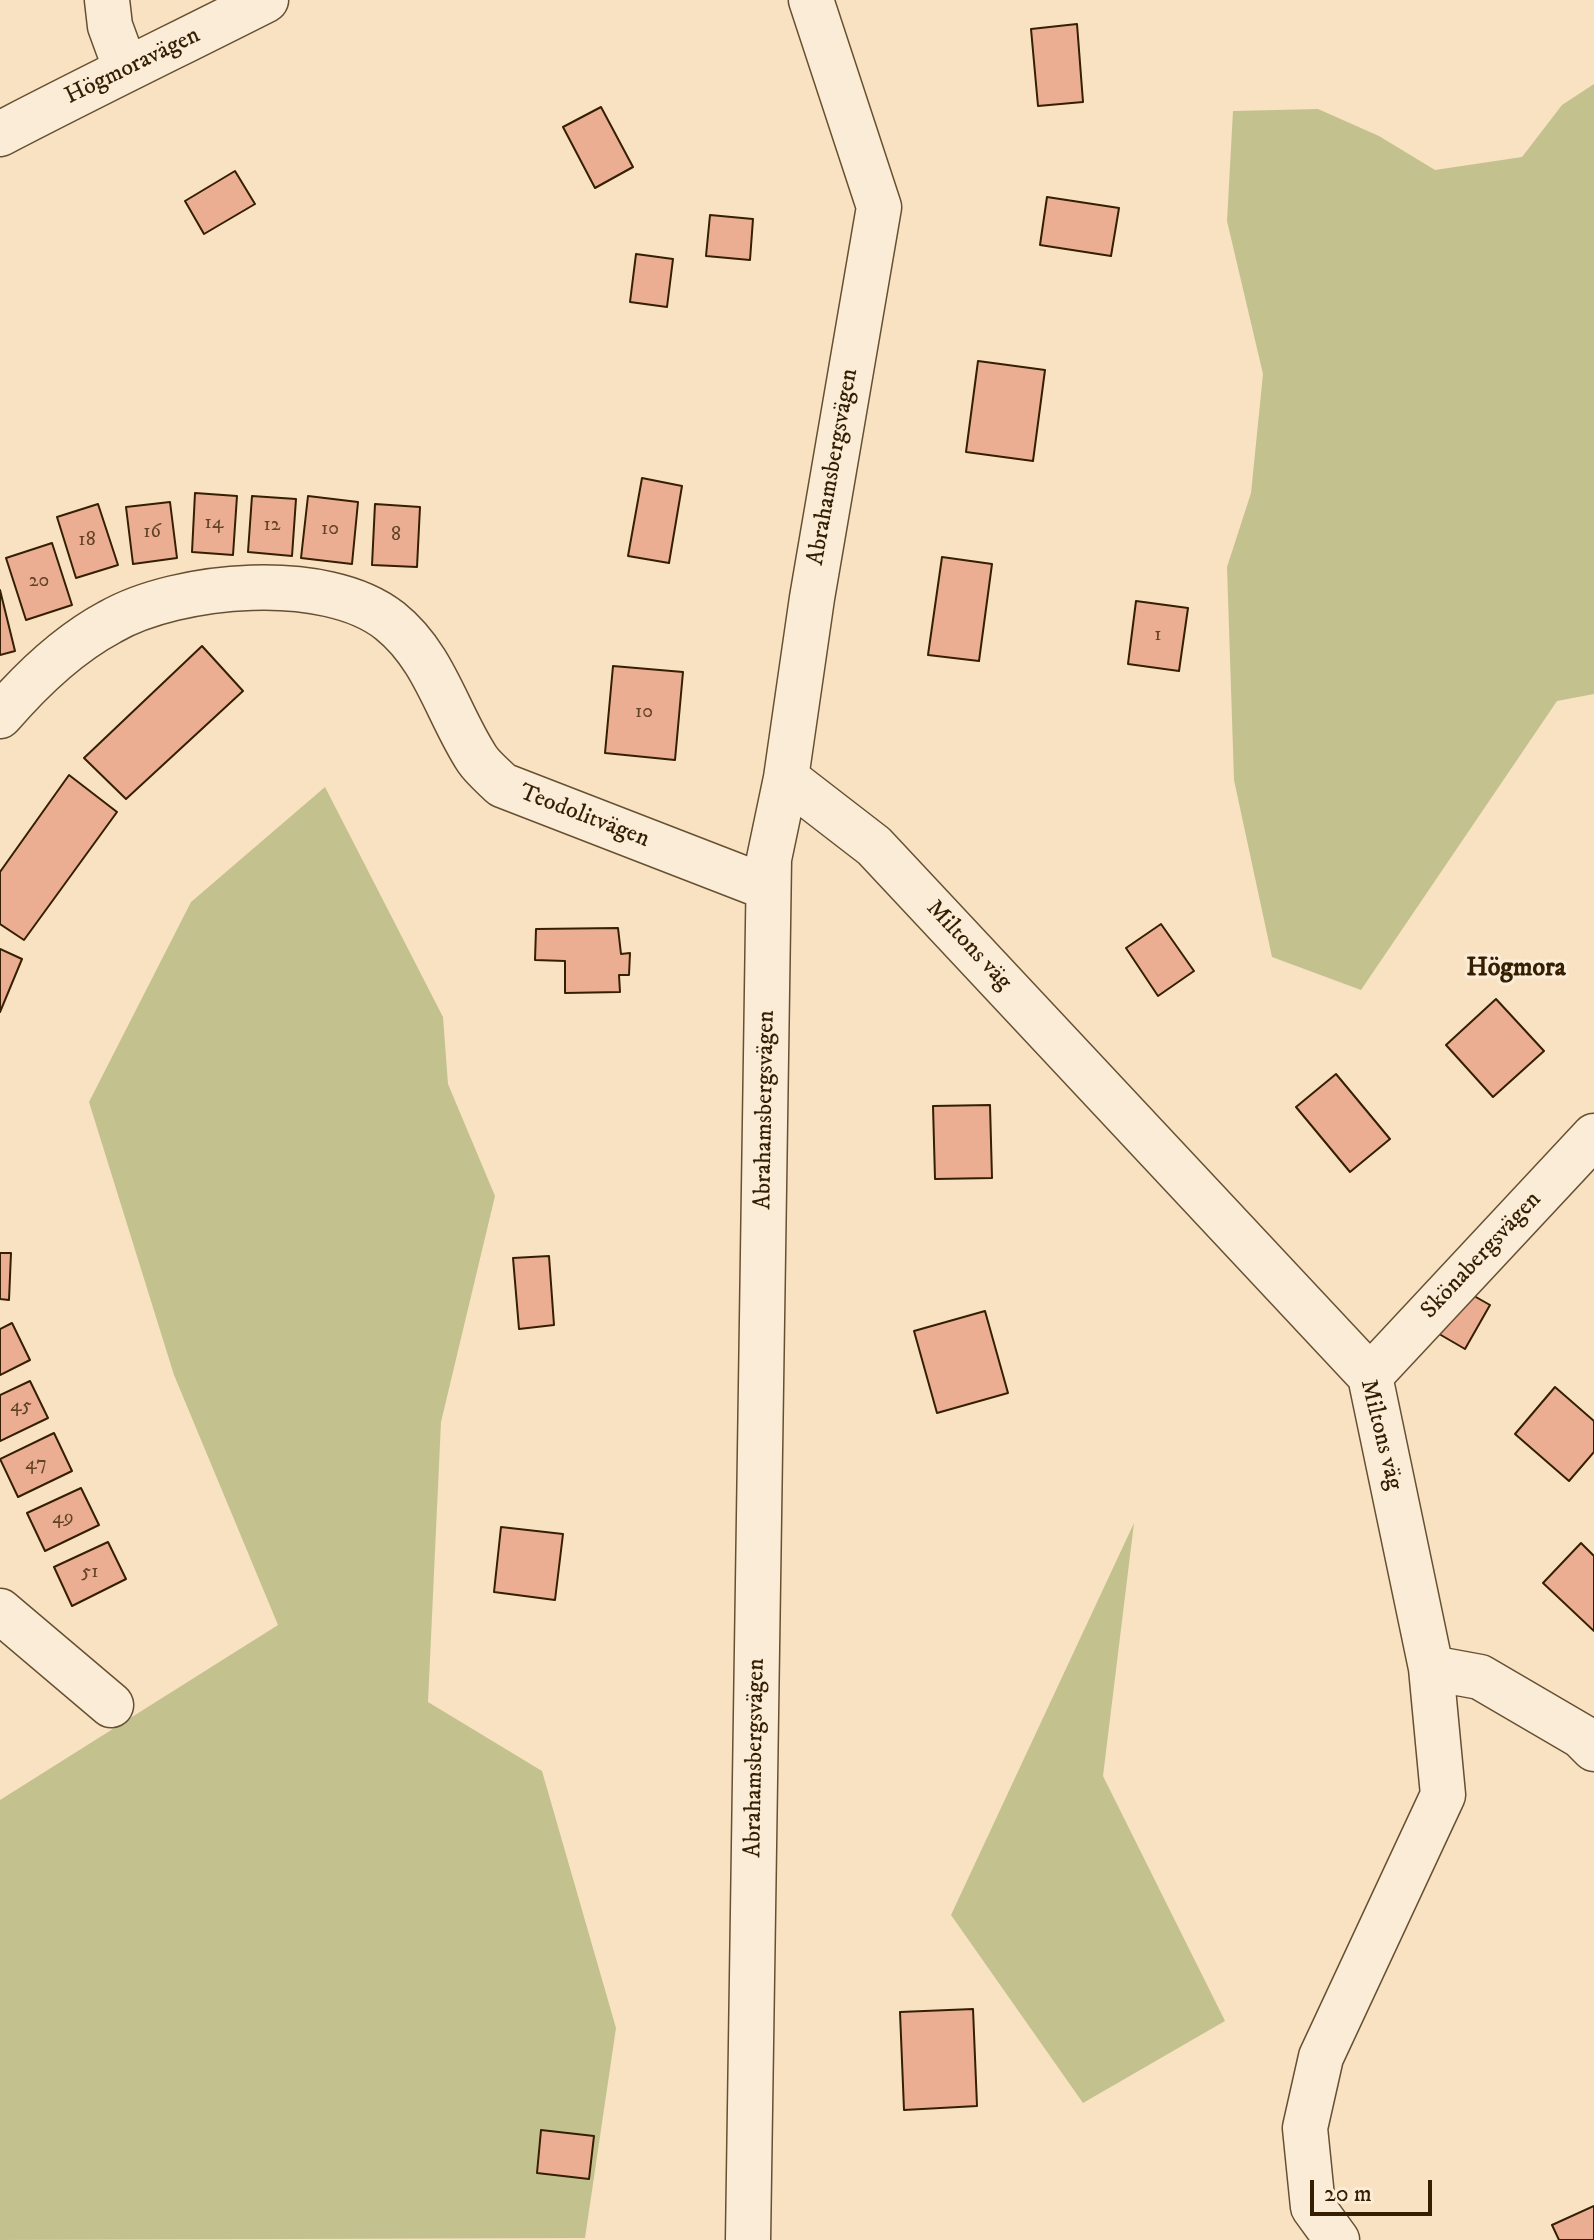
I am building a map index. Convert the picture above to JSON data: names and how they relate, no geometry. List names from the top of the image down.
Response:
{
  "streets": {
    "street": [
      "Högmoravägen",
      "Abrahamsbergsvägen",
      "Teodolitvägen",
      "Miltons väg",
      "Skönabergsvägen"
    ]
  },
  "crossings": [
    ["Abrahamsbergsvägen", "Teodolitvägen"],
    ["Abrahamsbergsvägen", "Miltons väg"],
    ["Miltons väg", "Skönabergsvägen"]
  ],
  "districts": ["Högmora"],
  "house_numbers": [
    "14",
    "12",
    "10",
    "16",
    "8",
    "18",
    "20",
    "1",
    "10",
    "45",
    "47",
    "49",
    "51"
  ],
  "scale_bar": "20 m"
}
